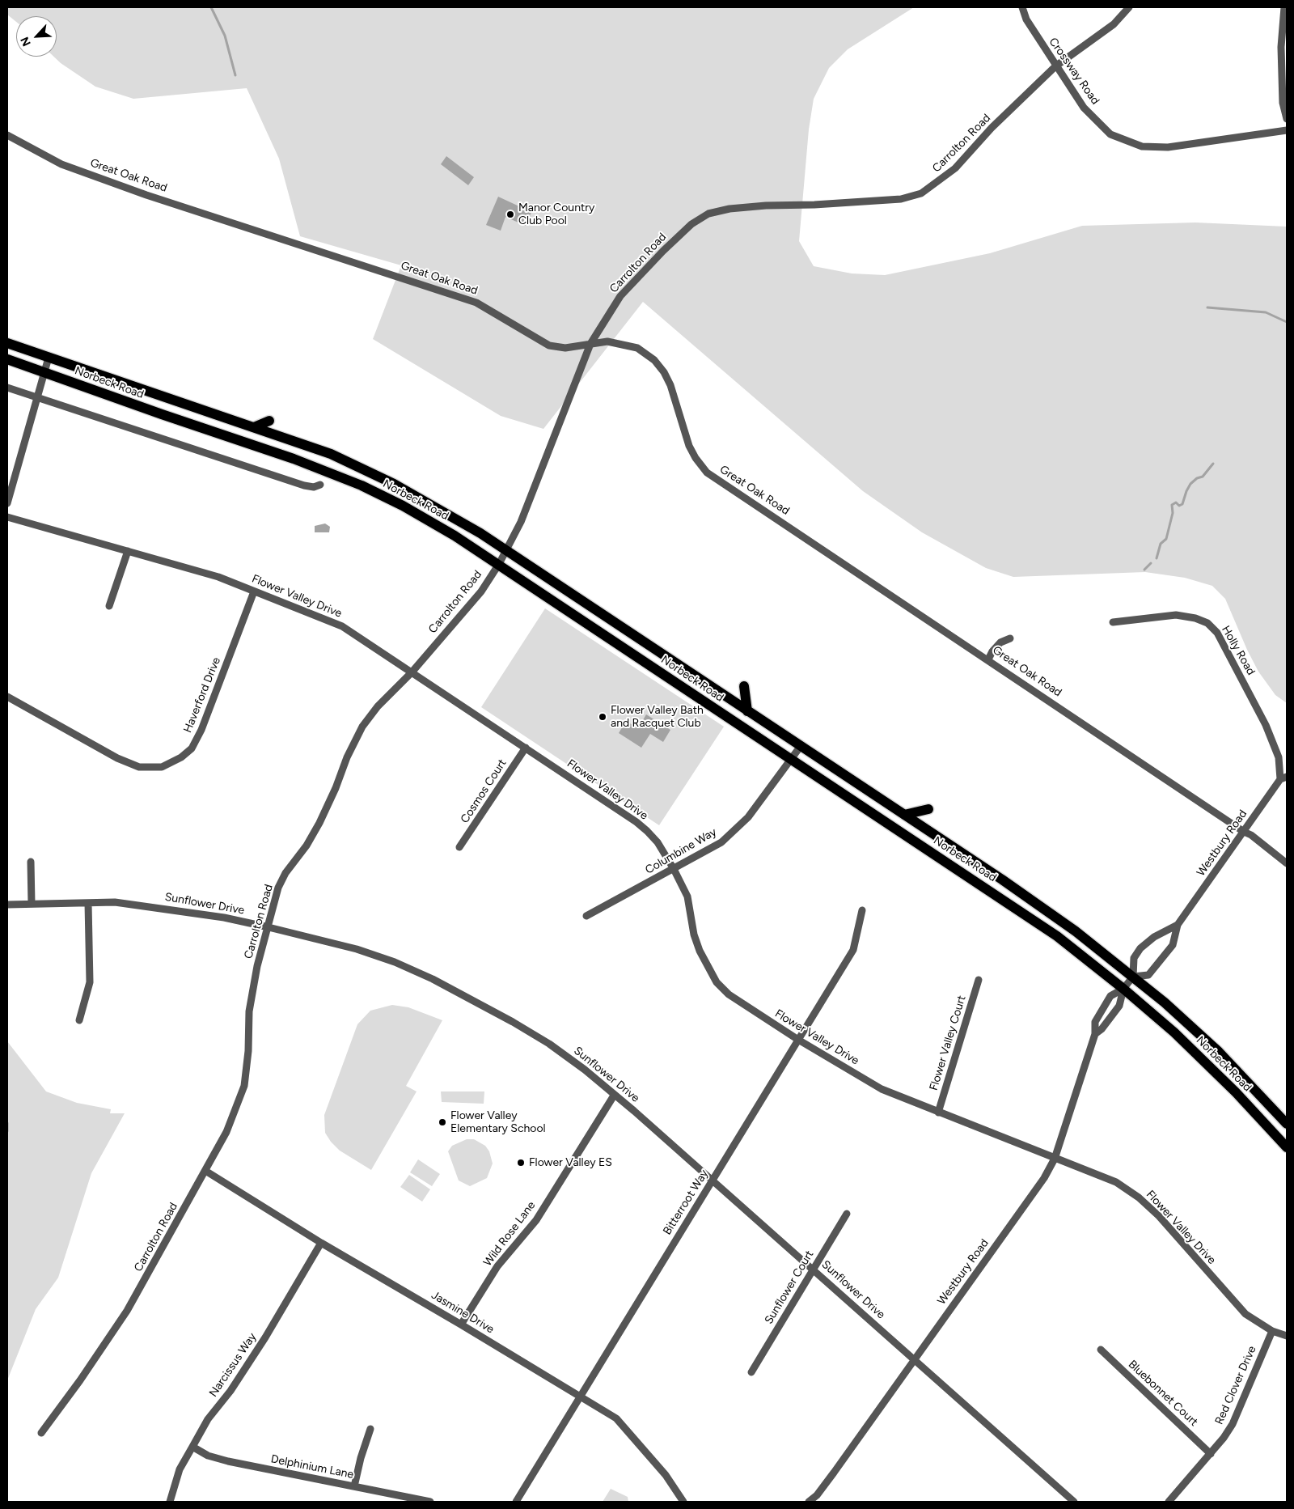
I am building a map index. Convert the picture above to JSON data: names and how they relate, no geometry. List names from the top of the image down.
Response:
{
  "streets": {
    "main road": ["Norbeck Road"],
    "street": [
      "Crossway Road",
      "Carrolton Road",
      "Great Oak Road",
      "Flower Valley Drive",
      "Holly Road",
      "Haverford Drive",
      "Cosmos Court",
      "Westbury Road",
      "Columbine Way",
      "Sunflower Drive",
      "Flower Valley Court",
      "Bitterroot Way",
      "Wild Rose Lane",
      "Sunflower Court",
      "Jasmine Drive",
      "Narcissus Way",
      "Red Clover Drive",
      "Bluebonnet Court",
      "Delphinium Lane"
    ]
  },
  "crossings": [
    ["Crossway Road", "Carrolton Road"],
    ["Carrolton Road", "Great Oak Road"],
    ["Carrolton Road", "Norbeck Road"],
    ["Carrolton Road", "Flower Valley Drive"],
    ["Carrolton Road", "Sunflower Drive"],
    ["Carrolton Road", "Jasmine Drive"],
    ["Great Oak Road", "Westbury Road"],
    ["Norbeck Road", "Westbury Road"],
    ["Norbeck Road", "Columbine Way"],
    ["Flower Valley Drive", "Haverford Drive"],
    ["Flower Valley Drive", "Cosmos Court"],
    ["Flower Valley Drive", "Westbury Road"],
    ["Flower Valley Drive", "Columbine Way"],
    ["Flower Valley Drive", "Flower Valley Court"],
    ["Flower Valley Drive", "Bitterroot Way"],
    ["Flower Valley Drive", "Red Clover Drive"],
    ["Holly Road", "Westbury Road"],
    ["Westbury Road", "Sunflower Drive"],
    ["Sunflower Drive", "Bitterroot Way"],
    ["Sunflower Drive", "Wild Rose Lane"],
    ["Sunflower Drive", "Sunflower Court"],
    ["Bitterroot Way", "Jasmine Drive"],
    ["Wild Rose Lane", "Jasmine Drive"],
    ["Jasmine Drive", "Narcissus Way"],
    ["Narcissus Way", "Delphinium Lane"],
    ["Red Clover Drive", "Bluebonnet Court"]
  ],
  "places": [
    "Manor Country Club Pool",
    "Flower Valley Bath and Racquet Club",
    "Flower Valley Elementary School",
    "Flower Valley ES"
  ],
  "north": "bottom left"
}
